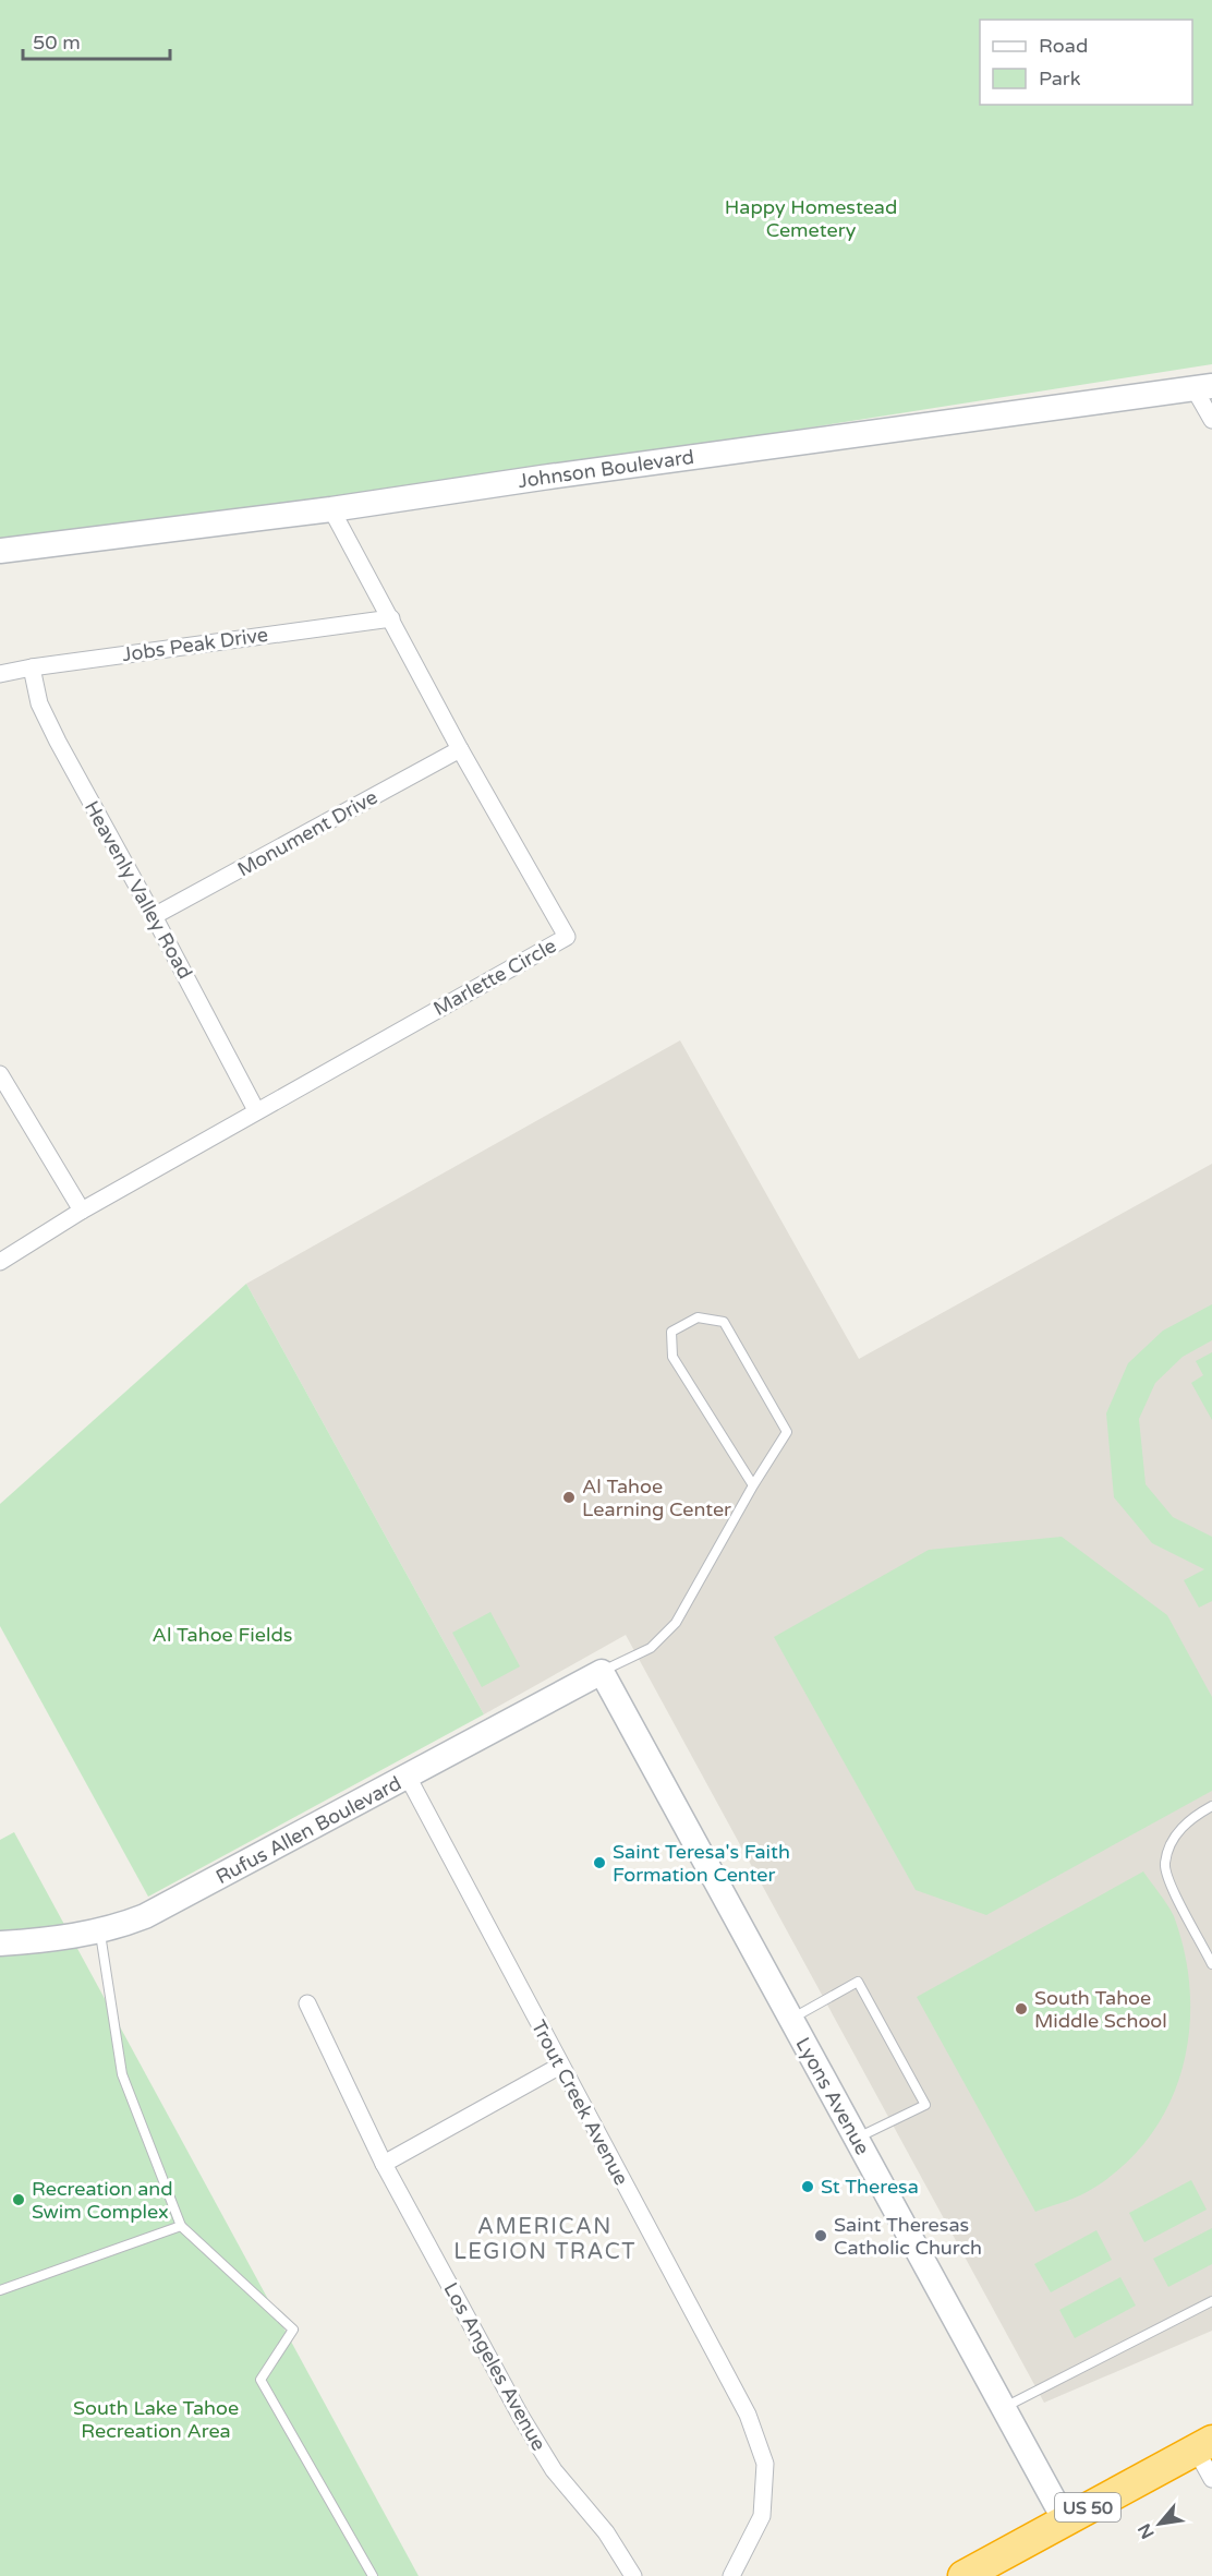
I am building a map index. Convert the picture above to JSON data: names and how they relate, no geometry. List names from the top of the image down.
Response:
{
  "streets": {
    "highway": ["US 50"],
    "street": [
      "Johnson Boulevard",
      "Jobs Peak Drive",
      "Monument Drive",
      "Heavenly Valley Road",
      "Marlette Circle",
      "Rufus Allen Boulevard",
      "Lyons Avenue",
      "Trout Creek Avenue",
      "Los Angeles Avenue"
    ]
  },
  "crossings": [
    ["Johnson Boulevard", "Marlette Circle"],
    ["Jobs Peak Drive", "Heavenly Valley Road"],
    ["Jobs Peak Drive", "Marlette Circle"],
    ["Monument Drive", "Heavenly Valley Road"],
    ["Monument Drive", "Marlette Circle"],
    ["Heavenly Valley Road", "Marlette Circle"],
    ["Rufus Allen Boulevard", "Lyons Avenue"],
    ["Rufus Allen Boulevard", "Trout Creek Avenue"],
    ["Lyons Avenue", "US 50"]
  ],
  "districts": ["AMERICAN LEGION TRACT"],
  "parks": ["Happy Homestead Cemetery", "Al Tahoe Fields", "South Lake Tahoe Recreation Area"],
  "places": [
    "Al Tahoe Learning Center",
    "Saint Teresa's Faith Formation Center",
    "South Tahoe Middle School",
    "St Theresa",
    "Recreation and Swim Complex",
    "Saint Theresas Catholic Church"
  ],
  "legend": ["Road", "Park"],
  "scale_bar": "50 m",
  "north": "bottom left"
}
